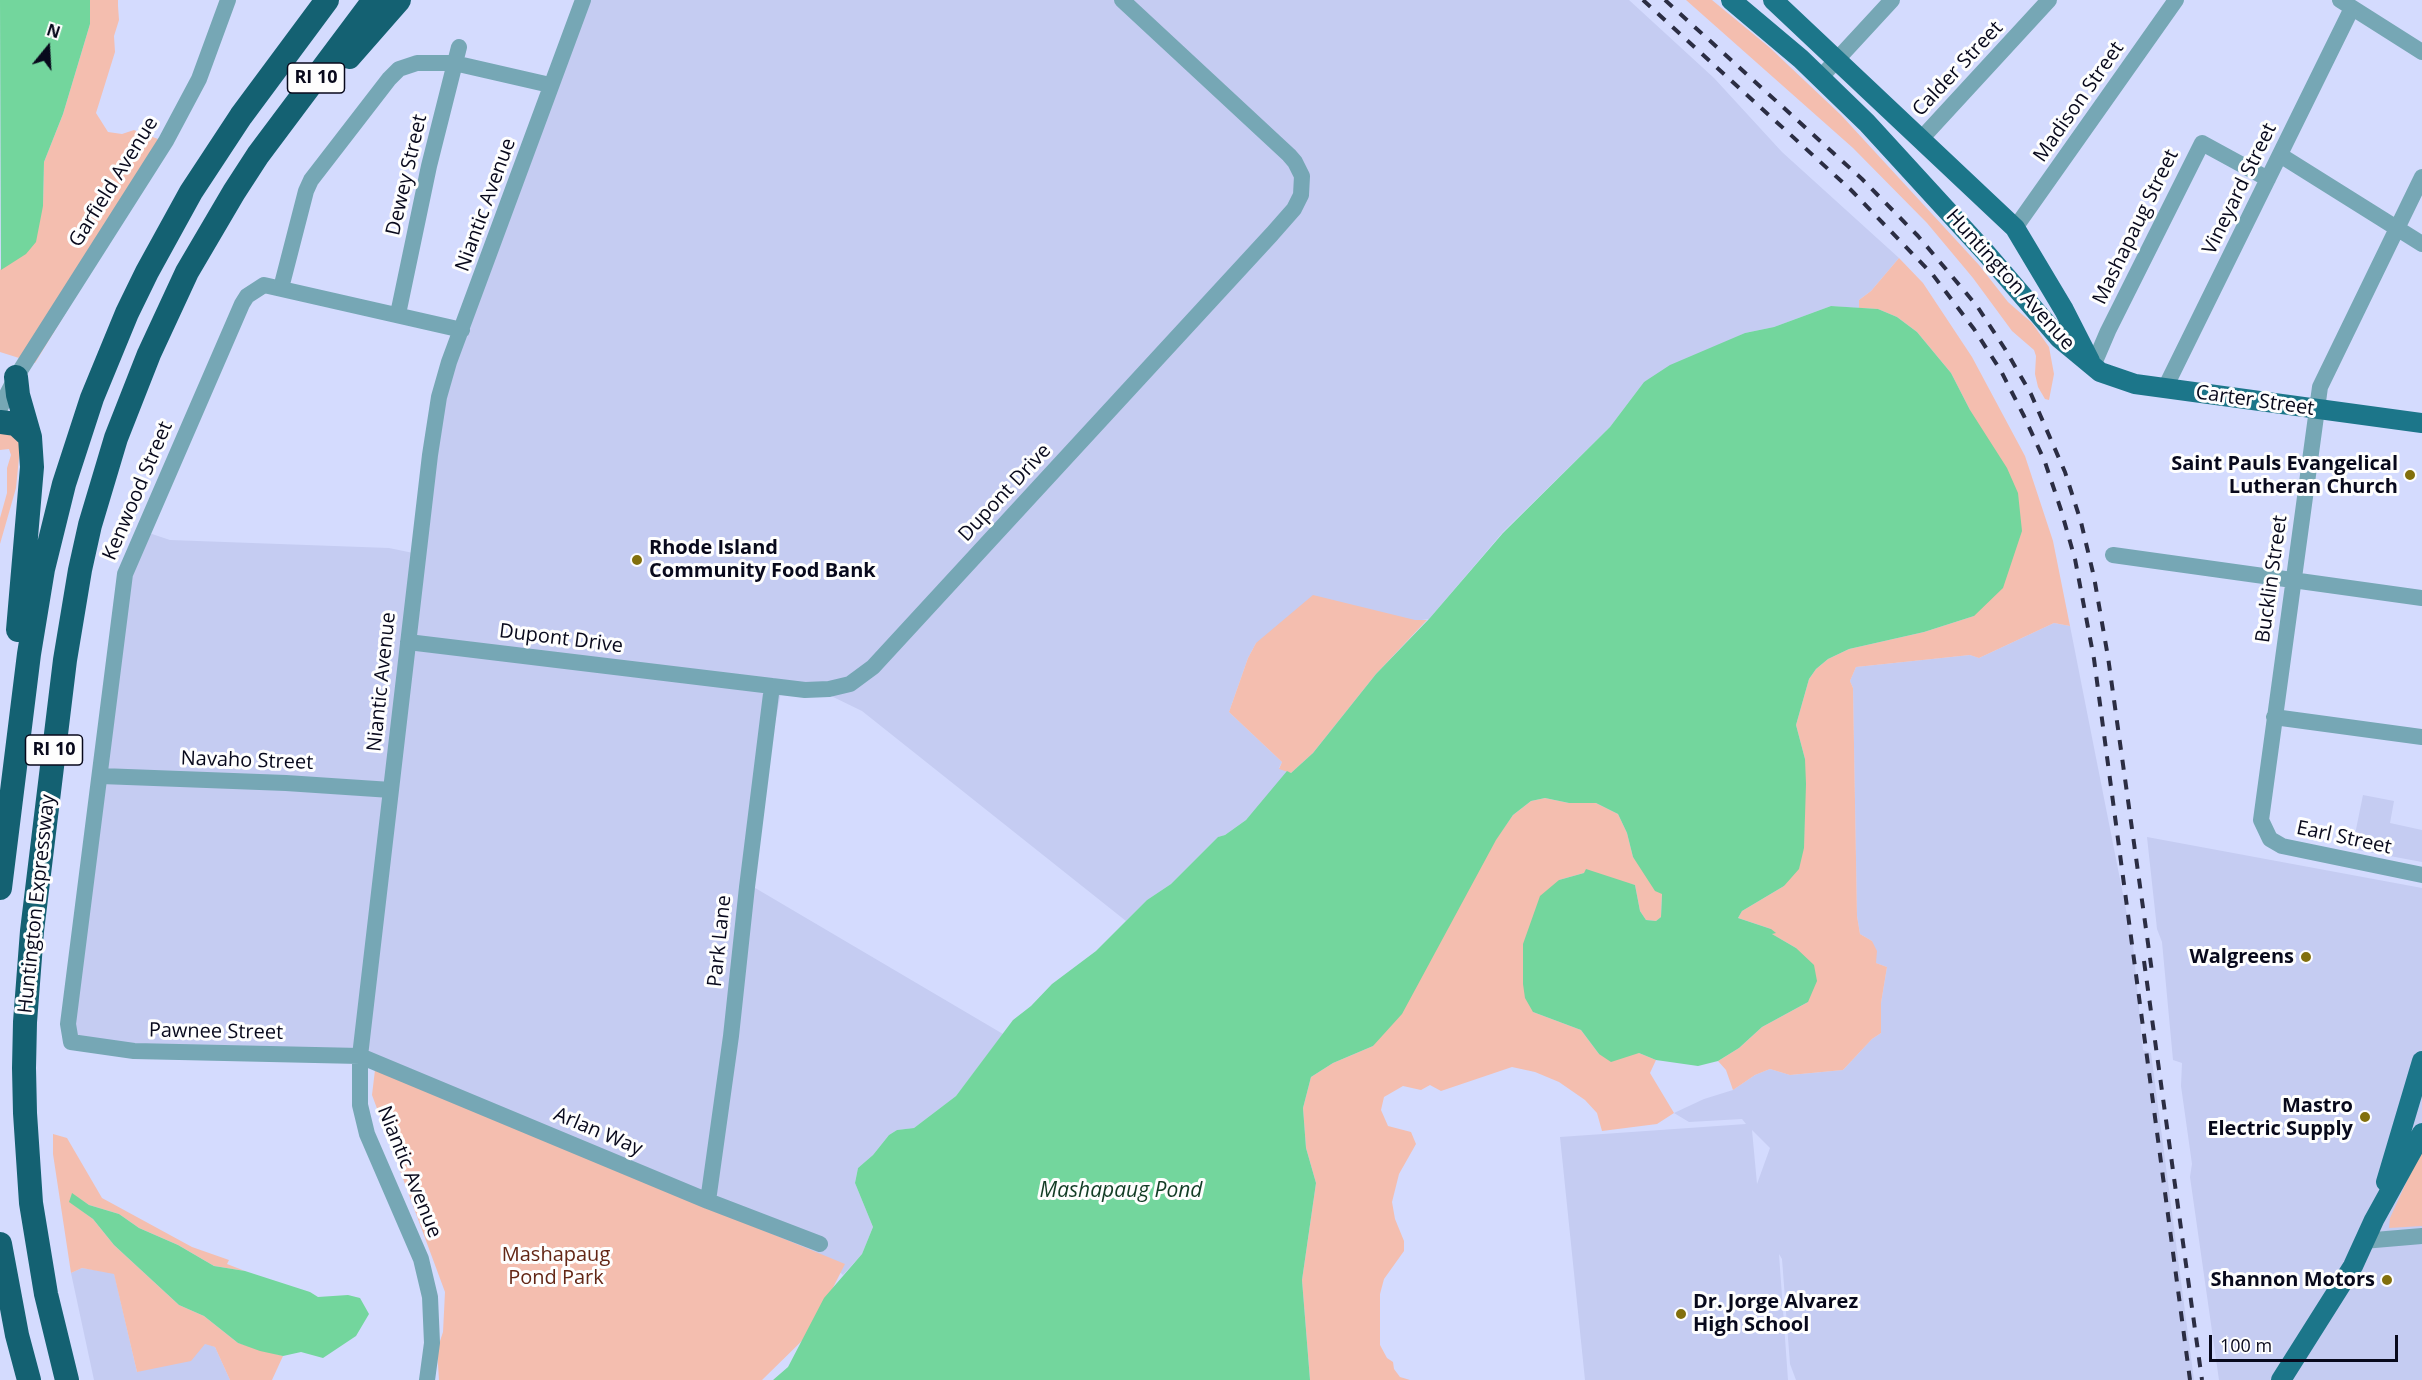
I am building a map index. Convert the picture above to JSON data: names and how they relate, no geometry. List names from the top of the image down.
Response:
{
  "streets": {
    "highway": ["RI 10", "Huntington Expressway"],
    "main road": ["Huntington Avenue", "Carter Street"],
    "street": [
      "Calder Street",
      "Madison Street",
      "Dewey Street",
      "Garfield Avenue",
      "Vineyard Street",
      "Niantic Avenue",
      "Mashapaug Street",
      "Kenwood Street",
      "Dupont Drive",
      "Bucklin Street",
      "Navaho Street",
      "Earl Street",
      "Park Lane",
      "Pawnee Street",
      "Arlan Way"
    ]
  },
  "crossings": [
    ["Calder Street", "Huntington Avenue"],
    ["Madison Street", "Huntington Avenue"],
    ["Dewey Street", "Kenwood Street"],
    ["Vineyard Street", "Mashapaug Street"],
    ["Vineyard Street", "Carter Street"],
    ["Niantic Avenue", "Kenwood Street"],
    ["Niantic Avenue", "Dupont Drive"],
    ["Niantic Avenue", "Navaho Street"],
    ["Niantic Avenue", "Pawnee Street"],
    ["Niantic Avenue", "Arlan Way"],
    ["Mashapaug Street", "Huntington Avenue"],
    ["Mashapaug Street", "Carter Street"],
    ["Huntington Avenue", "Carter Street"],
    ["Carter Street", "Bucklin Street"],
    ["Kenwood Street", "Navaho Street"],
    ["Kenwood Street", "Pawnee Street"],
    ["Dupont Drive", "Park Lane"],
    ["Bucklin Street", "Earl Street"],
    ["Park Lane", "Arlan Way"],
    ["Pawnee Street", "Arlan Way"]
  ],
  "water": ["Mashapaug Pond"],
  "parks": ["Mashapaug Pond Park"],
  "places": [
    "Saint Pauls Evangelical Lutheran Church",
    "Rhode Island Community Food Bank",
    "Walgreens",
    "Mastro Electric Supply",
    "Shannon Motors",
    "Dr. Jorge Alvarez High School"
  ],
  "scale_bar": "100 m",
  "north": "top"
}
